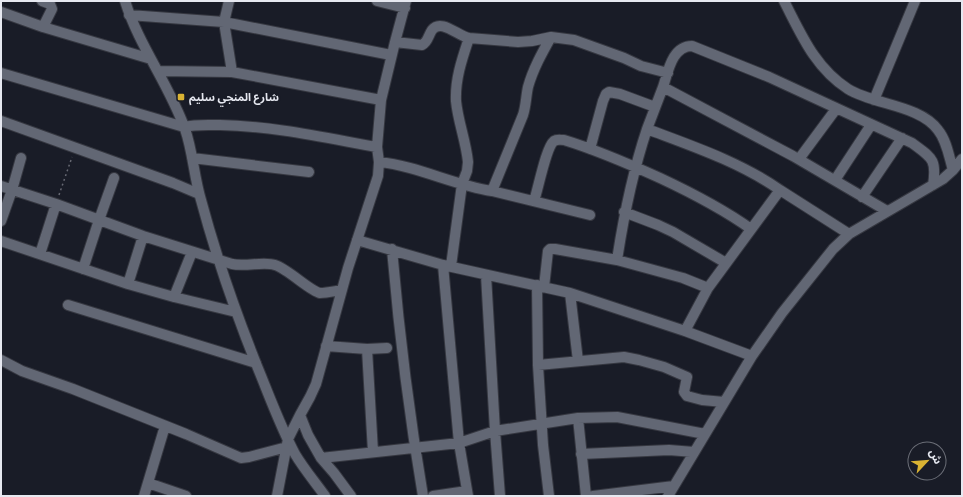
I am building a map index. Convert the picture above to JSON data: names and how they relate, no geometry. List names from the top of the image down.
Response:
{
  "places": {
    "transit": ["شارع المنجي سليم"]
  },
  "north": "top right"
}
